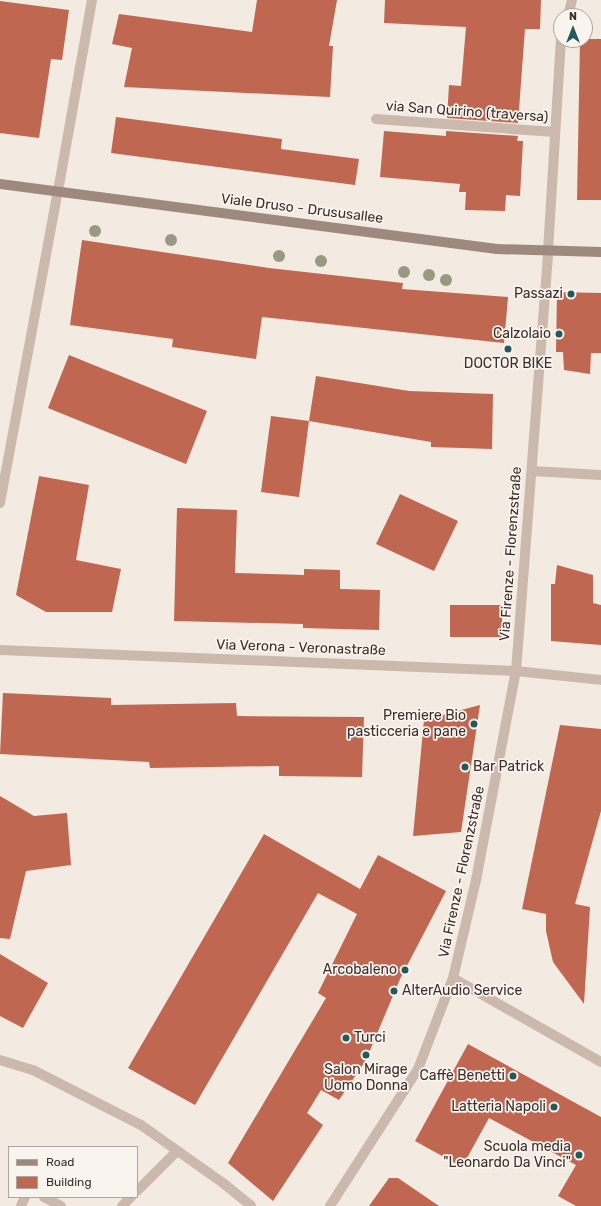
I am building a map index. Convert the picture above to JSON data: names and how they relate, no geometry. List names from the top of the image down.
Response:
{
  "streets": {
    "main road": ["Viale Druso - Drususallee"],
    "street": ["via San Quirino (traversa)", "Via Firenze - Florenzstraße", "Via Verona - Veronastraße"]
  },
  "crossings": [
    ["via San Quirino (traversa)", "Via Firenze - Florenzstraße"],
    ["Viale Druso - Drususallee", "Via Firenze - Florenzstraße"],
    ["Via Firenze - Florenzstraße", "Via Verona - Veronastraße"]
  ],
  "places": [
    "Passazi",
    "Calzolaio",
    "DOCTOR BIKE",
    "Premiere Bio pasticceria e pane",
    "Bar Patrick",
    "Arcobaleno",
    "AlterAudio Service",
    "Turci",
    "Salon Mirage Uomo Donna",
    "Caffè Benetti",
    "Latteria Napoli",
    "Scuola media \"Leonardo Da Vinci\""
  ],
  "legend": ["Road", "Building"],
  "north": "top"
}
